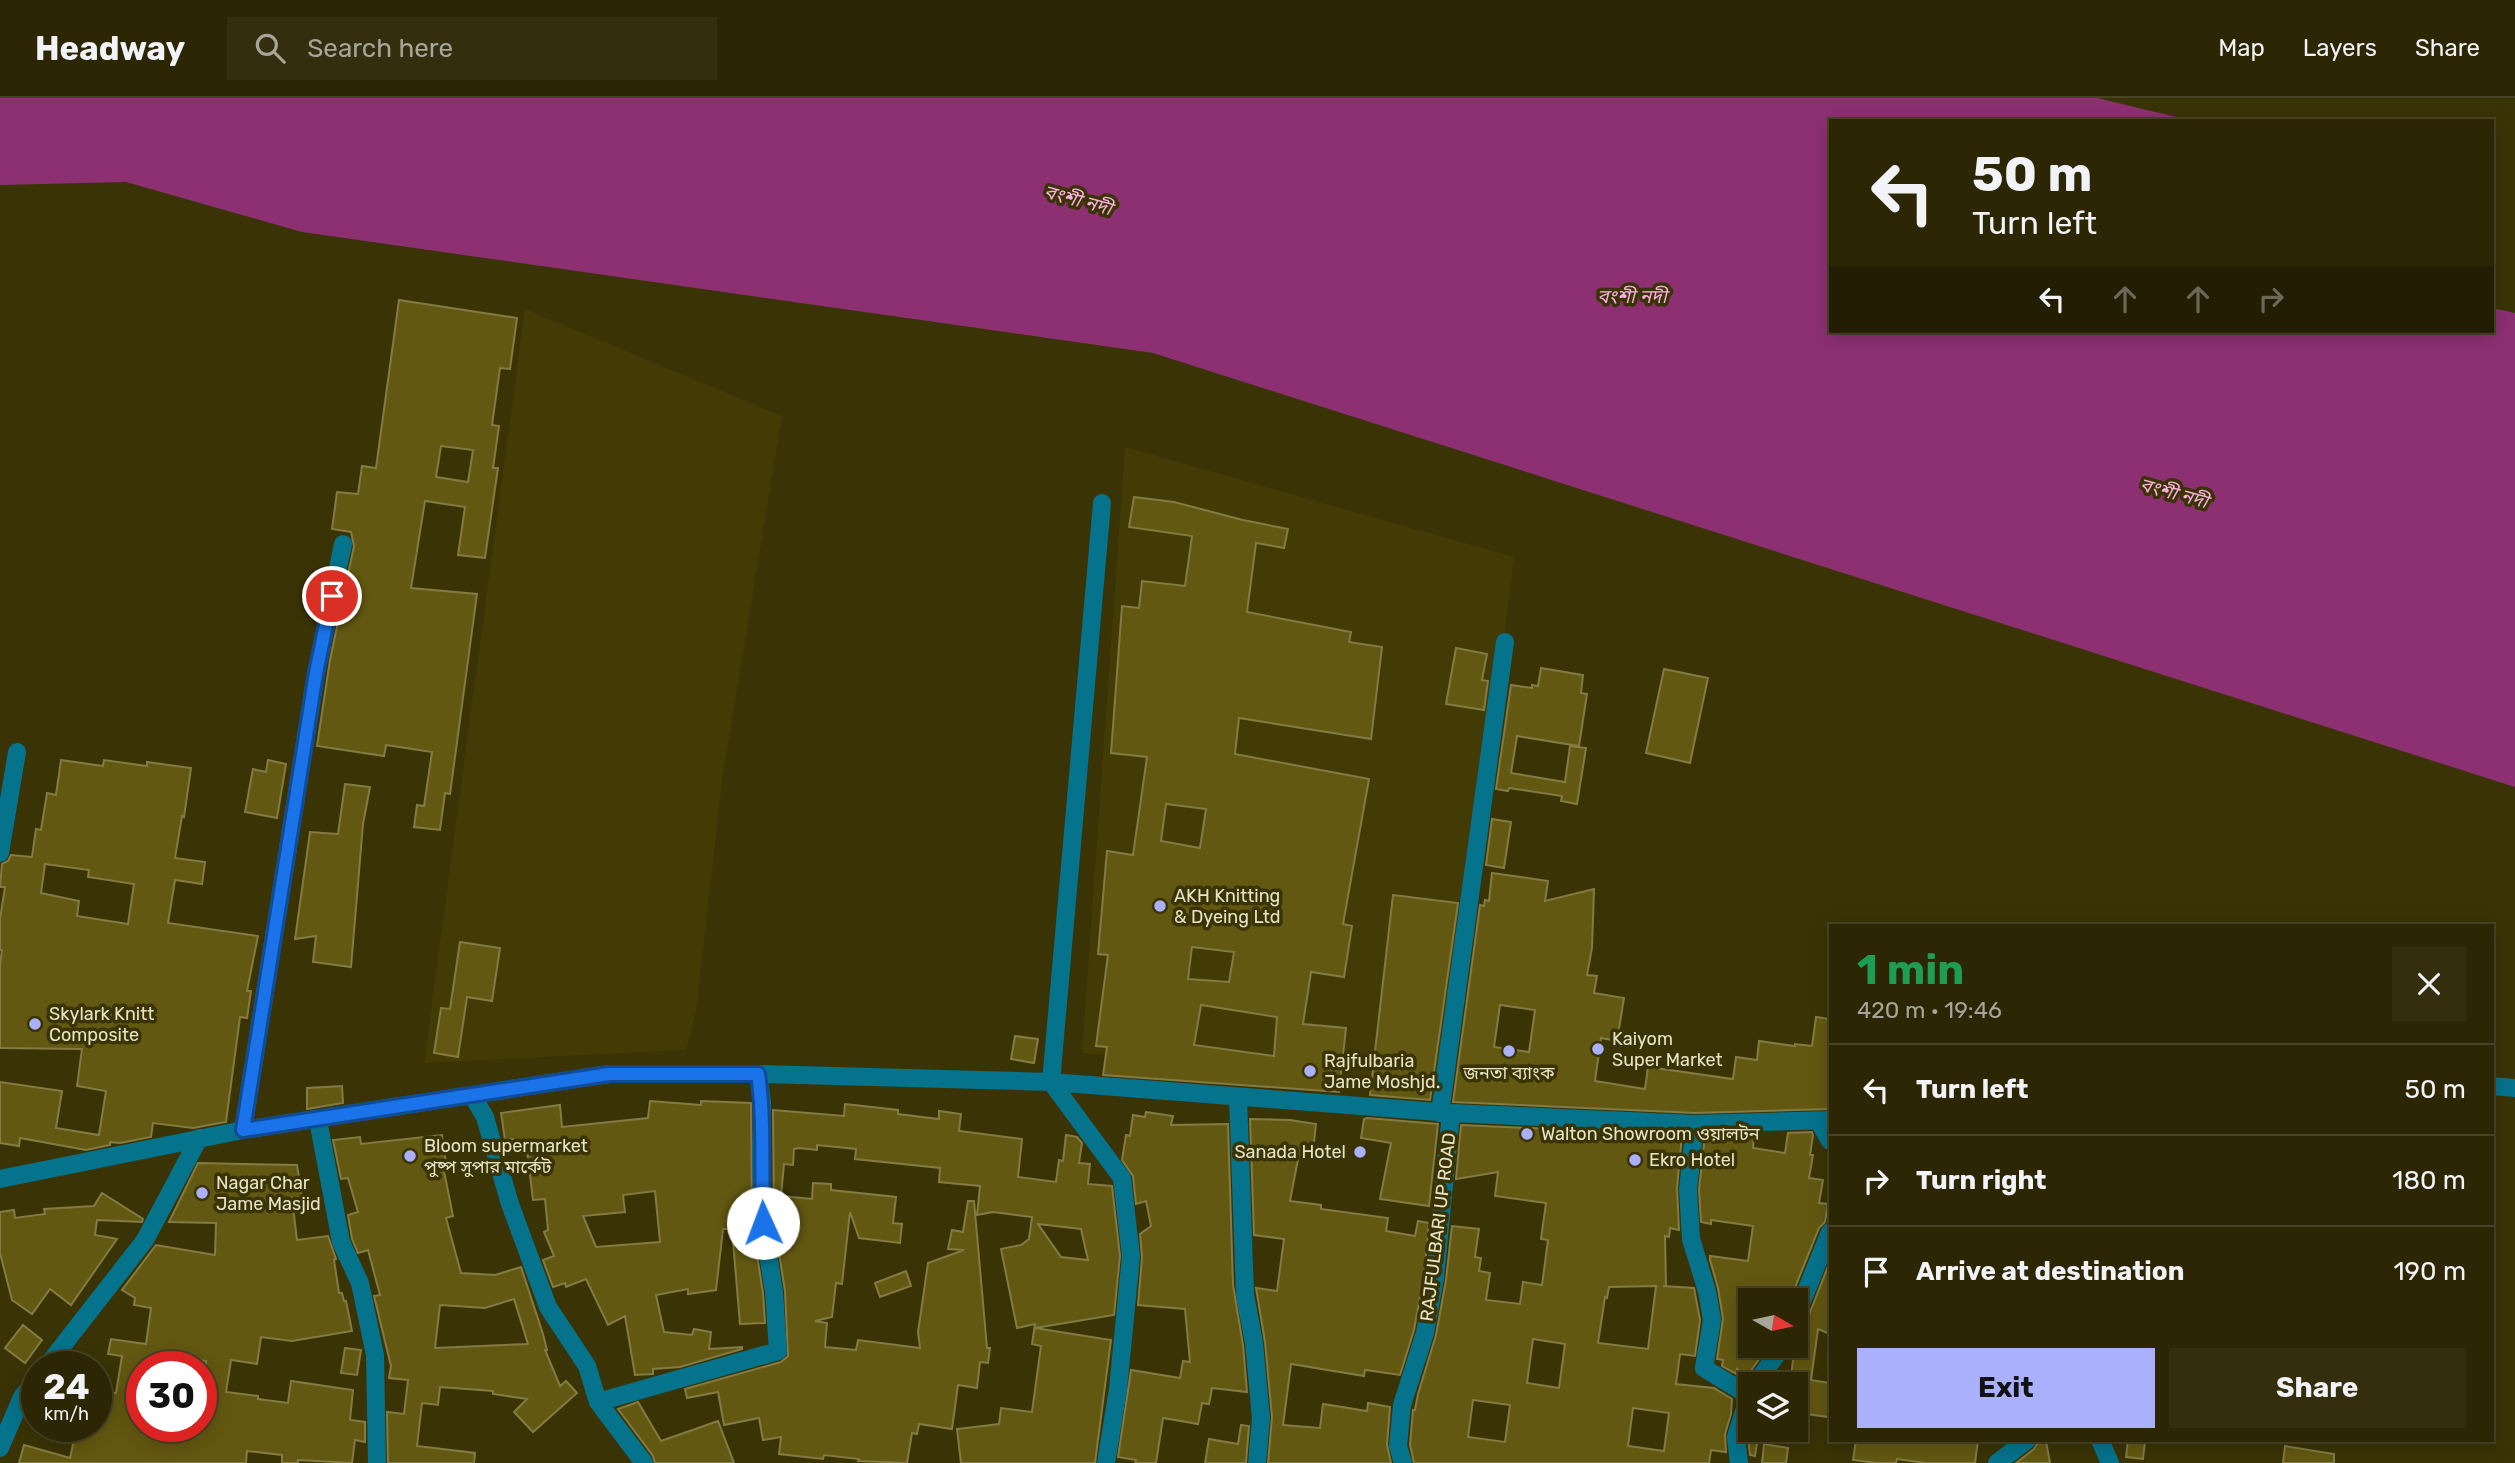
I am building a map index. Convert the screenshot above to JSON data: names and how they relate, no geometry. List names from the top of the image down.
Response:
{
  "streets": {
    "street": ["RAJFULBARI UP ROAD"]
  },
  "water": ["বংশী নদী"],
  "places": [
    "AKH Knitting & Dyeing Ltd",
    "Skylark Knitt Composite",
    "Kaiyom Super Market",
    "জনতা ব্যাংক",
    "Rajfulbaria Jame Moshjd.",
    "Walton Showroom ওয়ালটন",
    "Sanada Hotel",
    "Bloom supermarket পুষ্প সুপার মার্কেট",
    "Ekro Hotel",
    "Nagar Char Jame Masjid"
  ],
  "north": "right",
  "page": {
    "header": "Headway",
    "search": "Search here",
    "nav": ["Map", "Layers", "Share"],
    "turn": ["50 m", "Turn left"],
    "heading": ["1 min", "420 m · 19:46"],
    "list": [
      {
        "name": "Turn left",
        "value": "50 m"
      },
      {
        "name": "Turn right",
        "value": "180 m"
      },
      {
        "name": "Arrive at destination",
        "value": "190 m"
      }
    ],
    "buttons": ["Exit", "Share"],
    "speed": "24 km/h",
    "limit": "30"
  }
}
